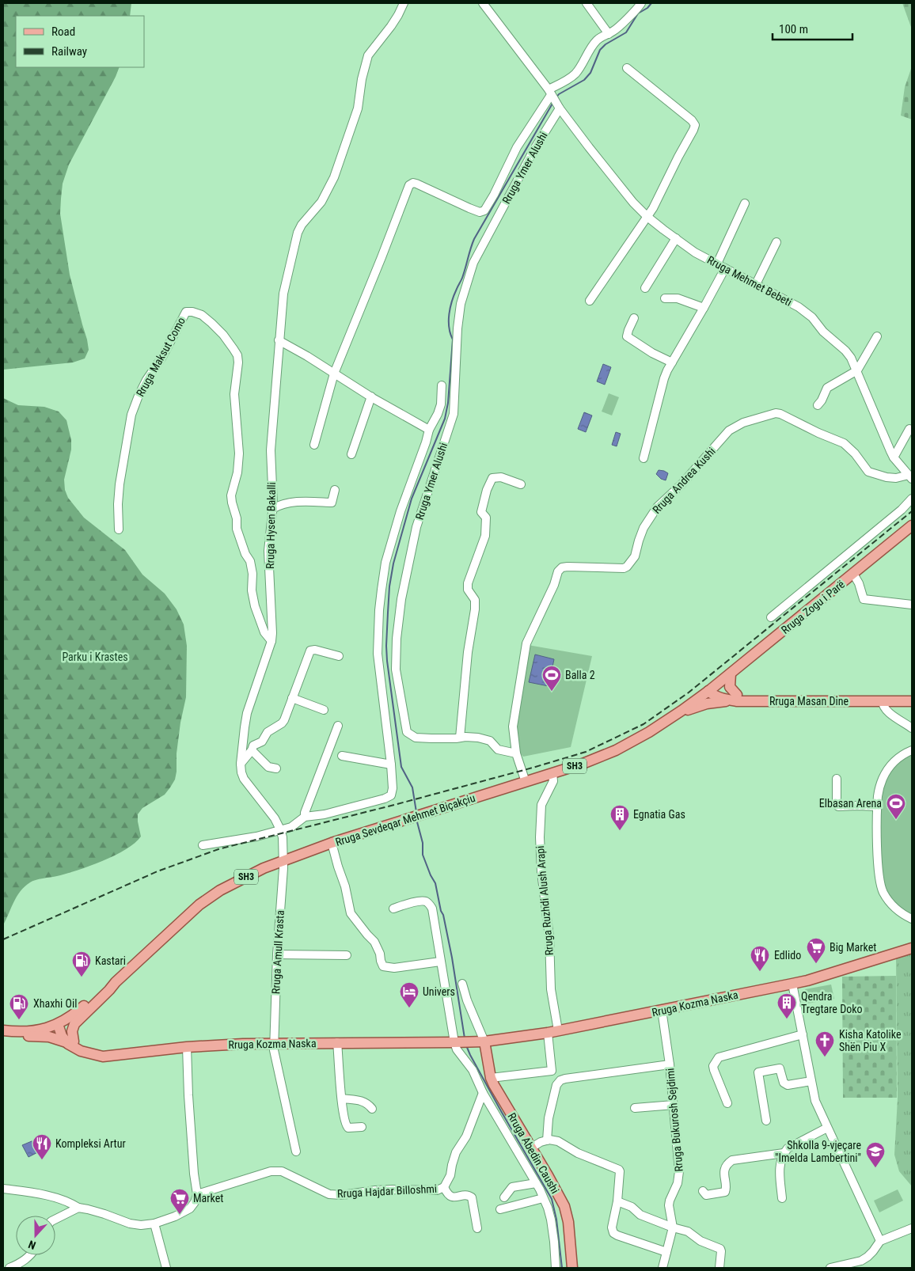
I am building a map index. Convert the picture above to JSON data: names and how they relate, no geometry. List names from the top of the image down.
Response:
{
  "streets": {
    "main road": [
      "Rruga Zogu i Parë",
      "Rruga Masan Dine",
      "SH3",
      "Rruga Sevdeqar Mehmet Biçakçiu",
      "Rruga Kozma Naska",
      "Rruga Abedin Caushi"
    ],
    "street": [
      "Rruga Ymer Alushi",
      "Rruga Mehmet Bebeti",
      "Rruga Maksut Como",
      "Rruga Andrea Kushi",
      "Rruga Hysen Bakalli",
      "Rruga Ruzhdi Alush Arapi",
      "Rruga Amull Krasta",
      "Rruga Bukurosh Sejdimi",
      "Rruga Hajdar Billoshmi"
    ]
  },
  "crossings": [
    ["Rruga Ymer Alushi", "Rruga Mehmet Bebeti"],
    ["Rruga Ymer Alushi", "Rruga Andrea Kushi"],
    ["Rruga Mehmet Bebeti", "Rruga Andrea Kushi"],
    ["Rruga Maksut Como", "Rruga Hysen Bakalli"],
    ["Rruga Hysen Bakalli", "Rruga Sevdeqar Mehmet Biçakçiu"],
    ["Rruga Hysen Bakalli", "Rruga Amull Krasta"],
    ["Rruga Zogu i Parë", "Rruga Masan Dine"],
    ["Rruga Zogu i Parë", "Rruga Sevdeqar Mehmet Biçakçiu"],
    ["Rruga Masan Dine", "Rruga Sevdeqar Mehmet Biçakçiu"],
    ["SH3", "Rruga Sevdeqar Mehmet Biçakçiu"],
    ["SH3", "Rruga Kozma Naska"],
    ["Rruga Sevdeqar Mehmet Biçakçiu", "Rruga Ruzhdi Alush Arapi"],
    ["Rruga Sevdeqar Mehmet Biçakçiu", "Rruga Amull Krasta"],
    ["Rruga Ruzhdi Alush Arapi", "Rruga Kozma Naska"],
    ["Rruga Amull Krasta", "Rruga Kozma Naska"],
    ["Rruga Kozma Naska", "Rruga Bukurosh Sejdimi"],
    ["Rruga Kozma Naska", "Rruga Abedin Caushi"]
  ],
  "parks": ["Parku i Krastes"],
  "places": {
    "sports": ["Balla 2", "Elbasan Arena"],
    "building": ["Egnatia Gas", "Qendra Tregtare Doko"],
    "supermarket": ["Big Market", "Market"],
    "restaurant": ["Edlido", "Kompleksi Artur"],
    "fuel station": ["Kastari", "Xhaxhi Oil"],
    "hotel": ["Univers"],
    "church": ["Kisha Katolike Shën Piu X"],
    "school or university": ["Shkolla 9-vjeçare \"Imelda Lambertini\""]
  },
  "legend": ["Road", "Railway"],
  "scale_bar": "100 m",
  "north": "bottom"
}
